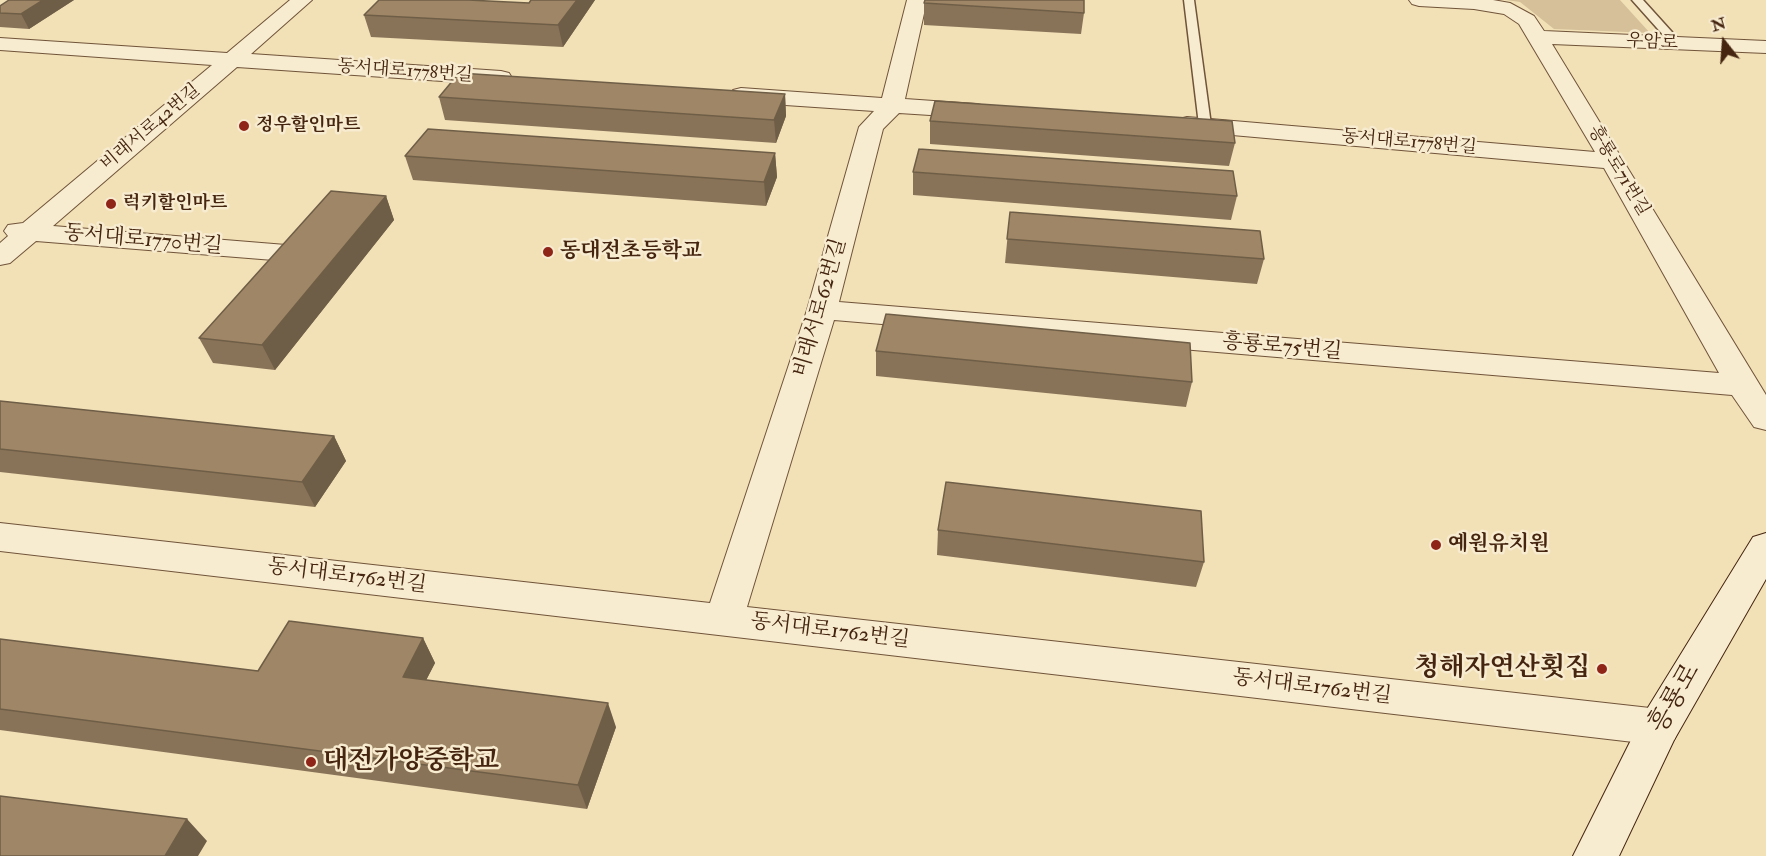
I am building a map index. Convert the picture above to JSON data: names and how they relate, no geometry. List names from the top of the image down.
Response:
{
  "streets": {
    "street": [
      "우암로",
      "동서대로1778번길",
      "비래서로42번길",
      "흥룡로71번길",
      "동서대로1770번길",
      "비래서로62번길",
      "흥룡로75번길",
      "동서대로1762번길",
      "흥룡로"
    ]
  },
  "crossings": [
    ["우암로", "흥룡로71번길"],
    ["동서대로1778번길", "비래서로42번길"],
    ["동서대로1778번길", "흥룡로71번길"],
    ["비래서로42번길", "동서대로1770번길"],
    ["흥룡로71번길", "흥룡로75번길"],
    ["비래서로62번길", "흥룡로75번길"],
    ["비래서로62번길", "동서대로1762번길"],
    ["동서대로1762번길", "흥룡로"]
  ],
  "places": [
    "정우할인마트",
    "럭키할인마트",
    "동대전초등학교",
    "예원유치원",
    "청해자연산횟집",
    "대전가양중학교"
  ],
  "north": "top"
}
